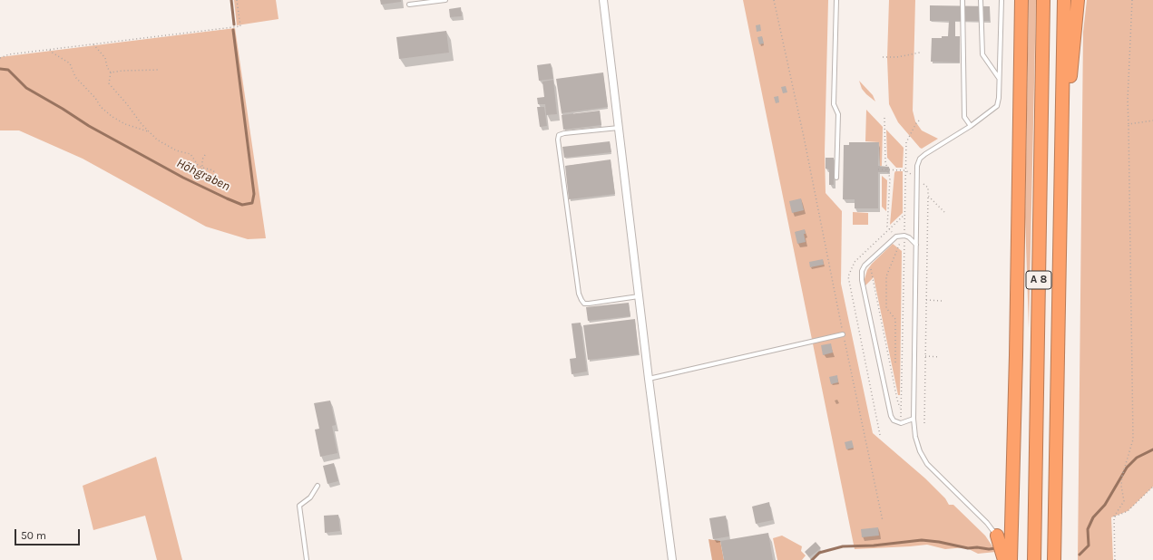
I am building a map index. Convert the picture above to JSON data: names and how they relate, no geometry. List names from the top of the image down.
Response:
{
  "streets": {
    "highway": ["A 8"]
  },
  "water": ["Höhgraben"],
  "scale_bar": "50 m"
}
